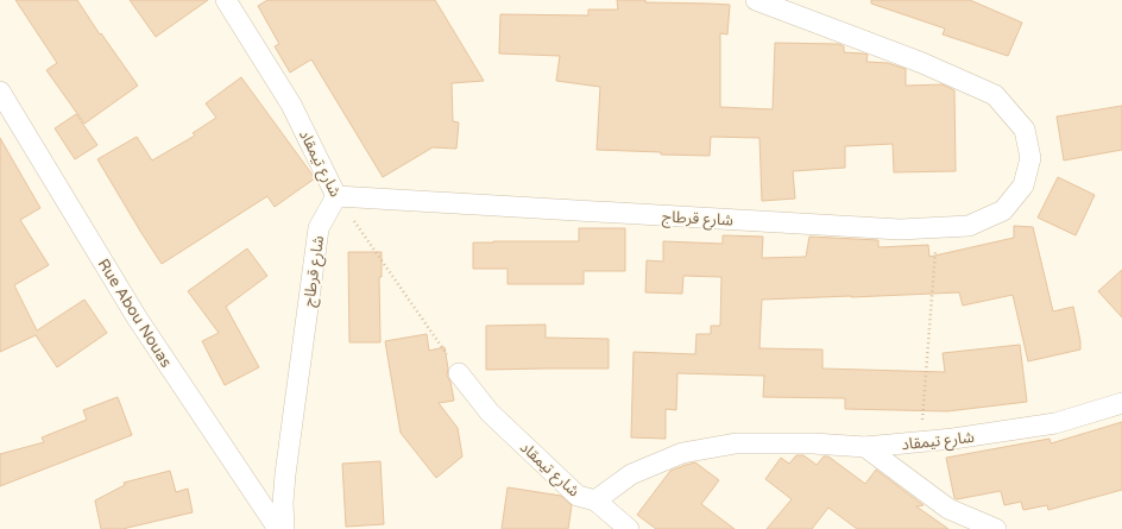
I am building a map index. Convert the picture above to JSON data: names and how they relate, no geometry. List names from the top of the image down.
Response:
{
  "streets": {
    "street": ["شارع تيمقاد", "شارع قرطاج", "Rue Abou Nouas"]
  },
  "crossings": [
    ["شارع تيمقاد", "شارع قرطاج"]
  ]
}
